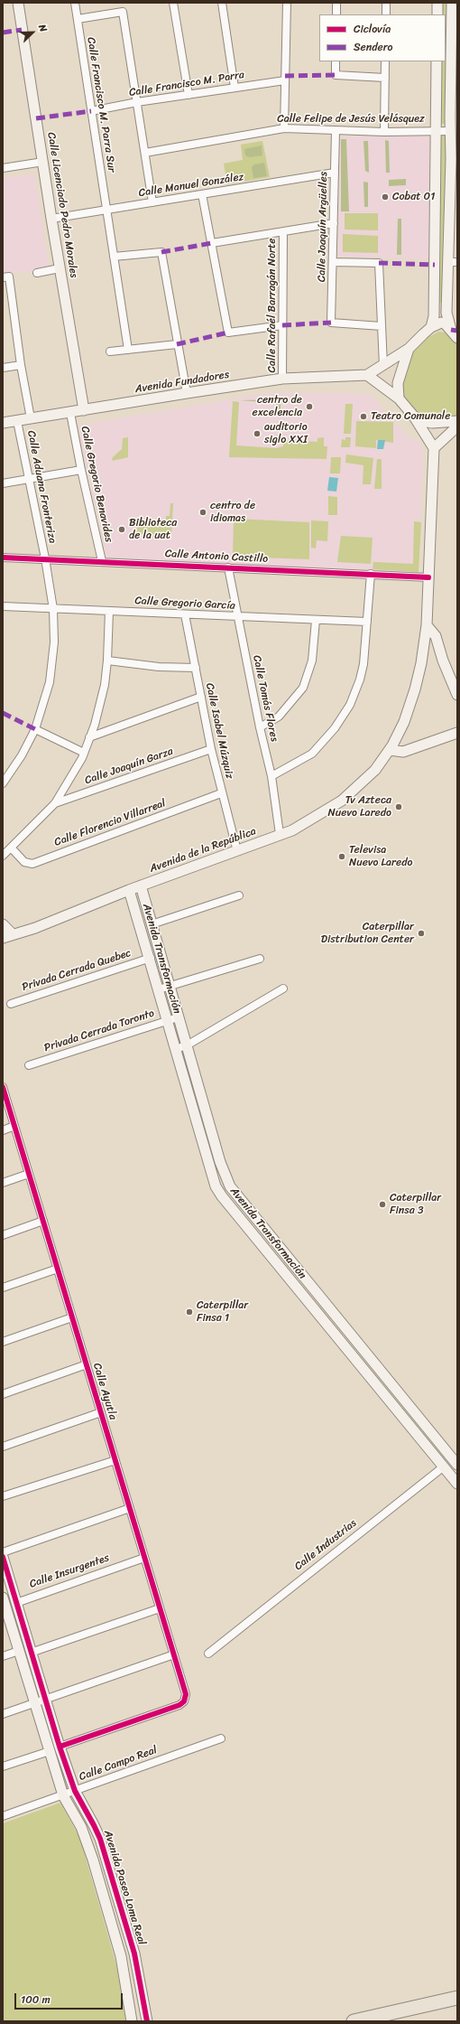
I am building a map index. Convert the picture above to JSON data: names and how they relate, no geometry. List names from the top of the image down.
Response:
{
  "streets": {
    "main road": [
      "Calle Licenciado Pedro Morales",
      "Avenida Fundadores",
      "Avenida de la República",
      "Avenida Transformación",
      "Calle Industrias",
      "Calle Insurgentes",
      "Avenida Paseo Loma Real"
    ],
    "street": [
      "Calle Francisco M. Parra",
      "Calle Francisco M. Parra Sur",
      "Calle Felipe de Jesús Velásquez",
      "Calle Manuel González",
      "Calle Joaquín Argüelles",
      "Calle Rafaél Barragán Norte",
      "Calle Gregorio Benavides",
      "Calle Aduana Fronteriza",
      "Calle Antonio Castillo",
      "Calle Gregorio García",
      "Calle Tomás Flores",
      "Calle Isabel Múzquiz",
      "Calle Joaquín Garza",
      "Calle Florencio Villarreal",
      "Privada Cerrada Quebec",
      "Privada Cerrada Toronto",
      "Calle Ayutla",
      "Calle Campo Real"
    ]
  },
  "crossings": [
    ["Calle Francisco M. Parra", "Calle Francisco M. Parra Sur"],
    ["Calle Francisco M. Parra Sur", "Calle Manuel González"],
    ["Calle Felipe de Jesús Velásquez", "Calle Joaquín Argüelles"],
    ["Calle Manuel González", "Calle Licenciado Pedro Morales"],
    ["Calle Manuel González", "Calle Joaquín Argüelles"],
    ["Calle Licenciado Pedro Morales", "Avenida Fundadores"],
    ["Calle Rafaél Barragán Norte", "Avenida Fundadores"],
    ["Avenida Fundadores", "Calle Gregorio Benavides"],
    ["Avenida Fundadores", "Calle Aduana Fronteriza"],
    ["Calle Gregorio Benavides", "Calle Antonio Castillo"],
    ["Calle Aduana Fronteriza", "Calle Antonio Castillo"],
    ["Calle Aduana Fronteriza", "Calle Gregorio García"],
    ["Calle Antonio Castillo", "Calle Tomás Flores"],
    ["Calle Antonio Castillo", "Avenida de la República"],
    ["Calle Gregorio García", "Calle Tomás Flores"],
    ["Calle Gregorio García", "Calle Isabel Múzquiz"],
    ["Calle Tomás Flores", "Avenida de la República"],
    ["Calle Isabel Múzquiz", "Calle Joaquín Garza"],
    ["Calle Isabel Múzquiz", "Calle Florencio Villarreal"],
    ["Calle Isabel Múzquiz", "Avenida de la República"],
    ["Avenida de la República", "Avenida Transformación"],
    ["Avenida Transformación", "Privada Cerrada Quebec"],
    ["Avenida Transformación", "Privada Cerrada Toronto"],
    ["Avenida Transformación", "Calle Industrias"],
    ["Calle Ayutla", "Calle Insurgentes"],
    ["Calle Ayutla", "Avenida Paseo Loma Real"],
    ["Calle Insurgentes", "Avenida Paseo Loma Real"],
    ["Calle Campo Real", "Avenida Paseo Loma Real"]
  ],
  "places": [
    "Cobat 01",
    "centro de excelencia",
    "Teatro Comunale",
    "auditorio siglo XXI",
    "centro de idiomas",
    "Biblioteca de la uat",
    "Tv Azteca Nuevo Laredo",
    "Televisa Nuevo Laredo",
    "Caterpillar Distribution Center",
    "Caterpillar Finsa 3",
    "Caterpillar Finsa 1"
  ],
  "legend": ["Ciclovía", "Sendero"],
  "scale_bar": "100 m",
  "north": "top right"
}
